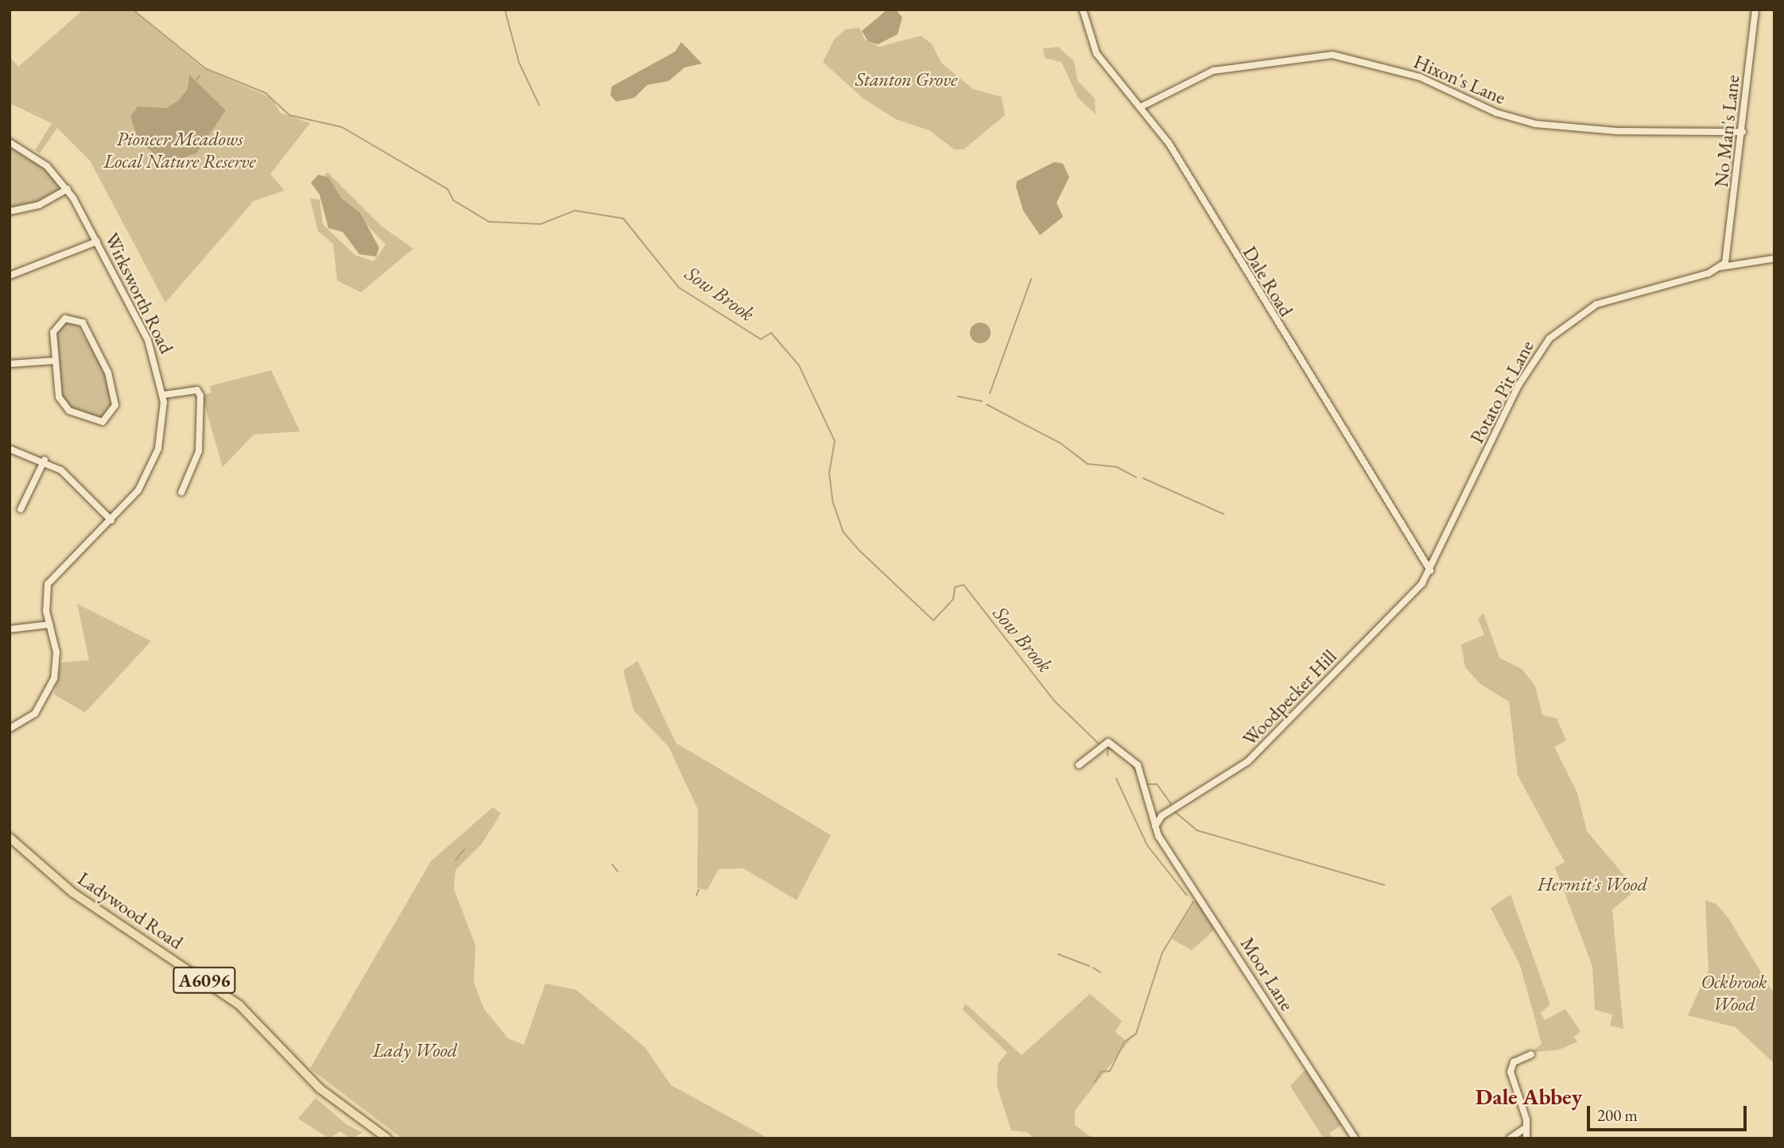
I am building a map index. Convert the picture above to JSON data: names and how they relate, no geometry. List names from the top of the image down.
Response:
{
  "streets": {
    "main road": ["Ladywood Road", "A6096"],
    "street": [
      "Hixon's Lane",
      "No Man's Lane",
      "Dale Road",
      "Wirksworth Road",
      "Potato Pit Lane",
      "Woodpecker Hill",
      "Moor Lane"
    ]
  },
  "crossings": [
    ["Hixon's Lane", "No Man's Lane"],
    ["Hixon's Lane", "Dale Road"],
    ["Dale Road", "Potato Pit Lane"],
    ["Dale Road", "Woodpecker Hill"],
    ["Potato Pit Lane", "Woodpecker Hill"],
    ["Woodpecker Hill", "Moor Lane"]
  ],
  "districts": ["Dale Abbey"],
  "water": ["Sow Brook"],
  "parks": [
    "Stanton Grove",
    "Pioneer Meadows Local Nature Reserve",
    "Hermit's Wood",
    "Ockbrook Wood",
    "Lady Wood"
  ],
  "scale_bar": "200 m"
}
